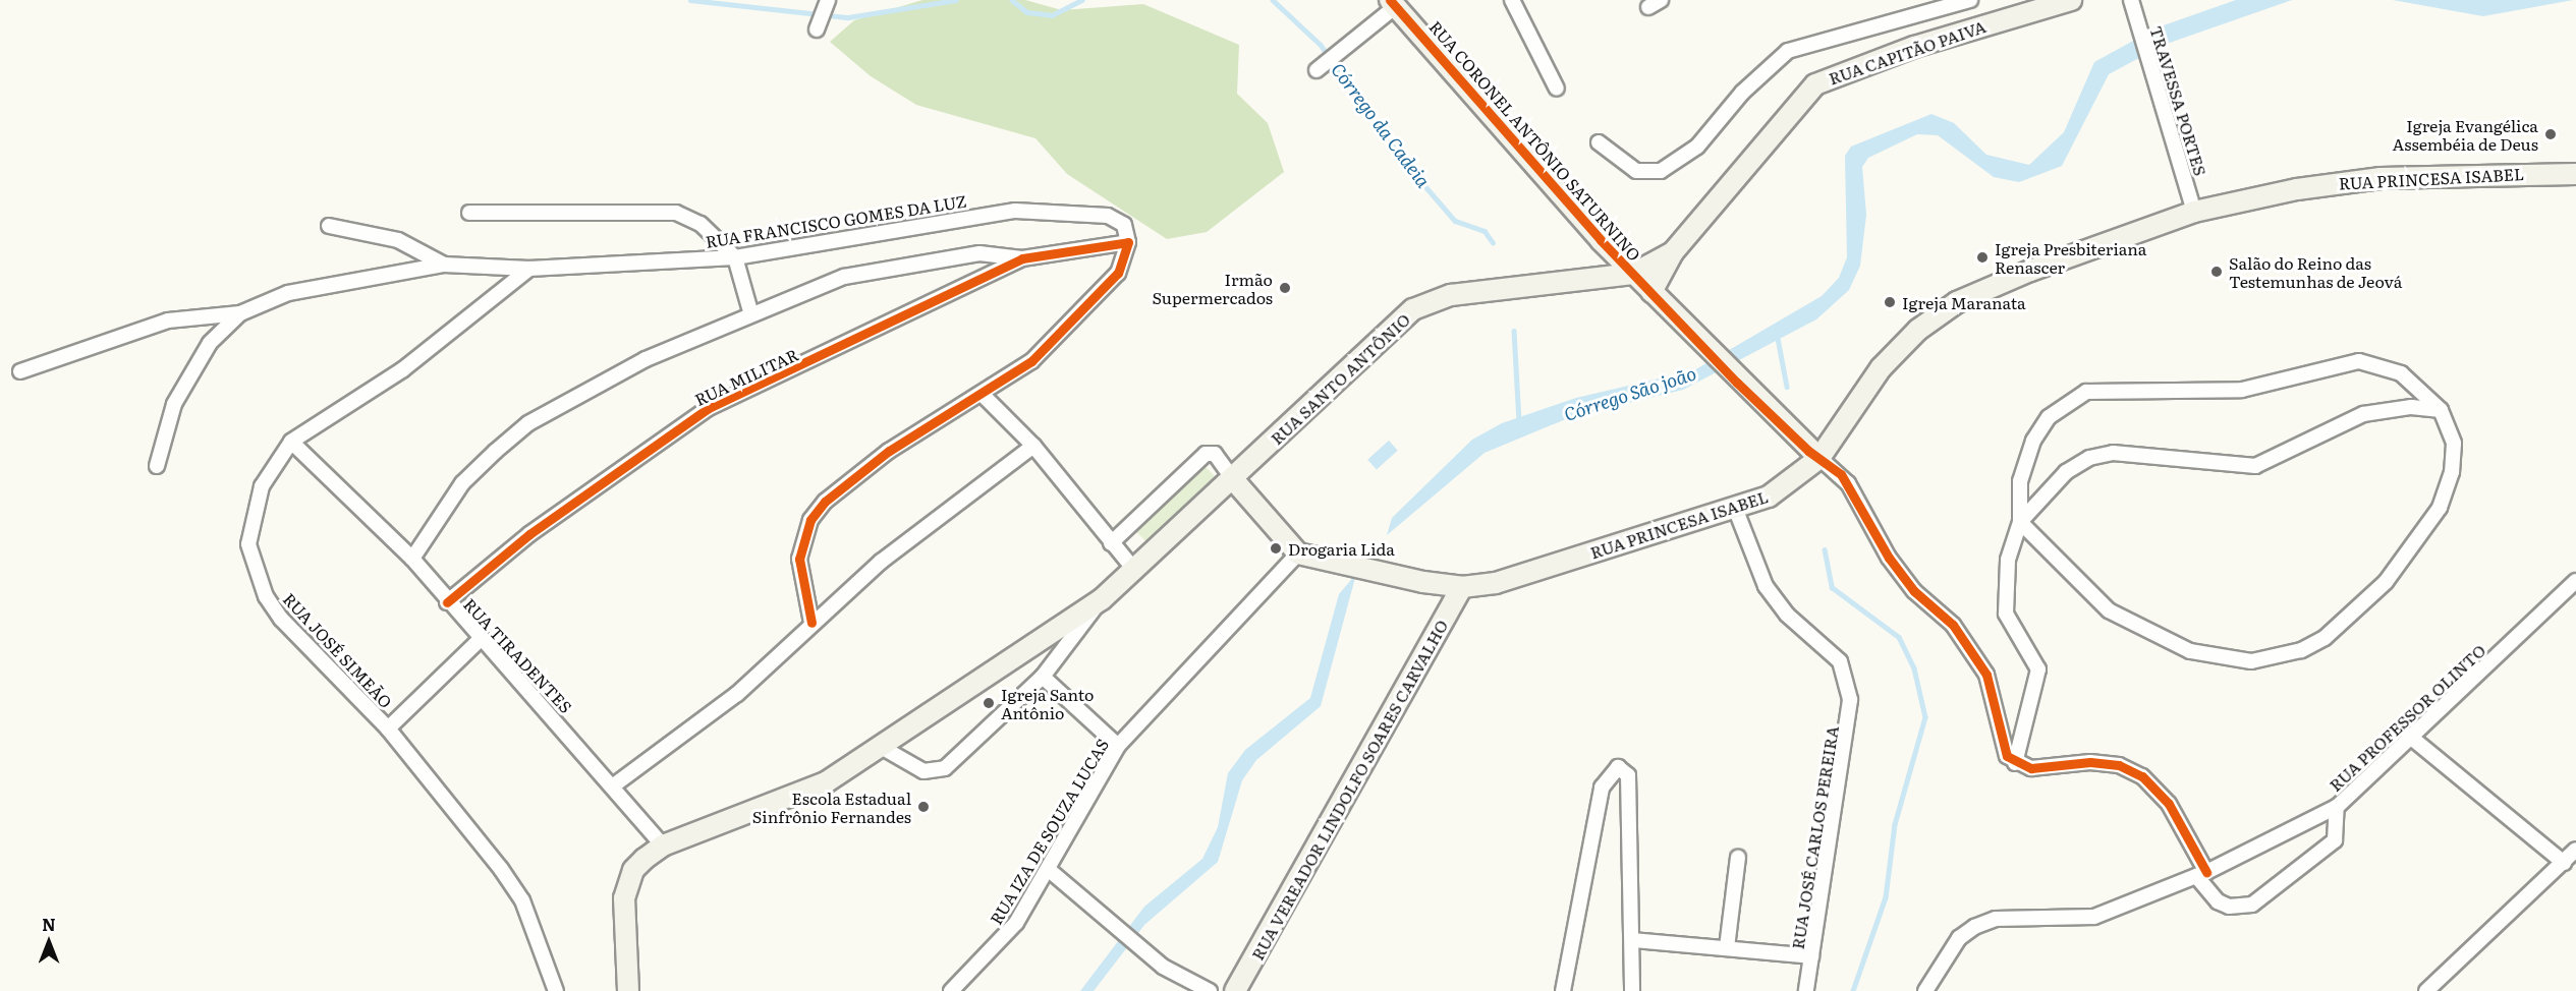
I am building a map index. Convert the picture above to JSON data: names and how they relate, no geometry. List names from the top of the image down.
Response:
{
  "streets": {
    "main road": [
      "RUA CAPITÃO PAIVA",
      "RUA CORONEL ANTÔNIO SATURNINO",
      "RUA PRINCESA ISABEL",
      "RUA SANTO ANTÔNIO",
      "RUA VEREADOR LINDOLFO SOARES CARVALHO"
    ],
    "street": [
      "TRAVESSA PORTES",
      "RUA FRANCISCO GOMES DA LUZ",
      "RUA MILITAR",
      "RUA JOSÉ SIMEÃO",
      "RUA TIRADENTES",
      "RUA PROFESSOR OLINTO",
      "RUA IZA DE SOUZA LUCAS",
      "RUA JOSÉ CARLOS PEREIRA"
    ]
  },
  "crossings": [
    ["TRAVESSA PORTES", "RUA PRINCESA ISABEL"],
    ["RUA CORONEL ANTÔNIO SATURNINO", "RUA PRINCESA ISABEL"],
    ["RUA CORONEL ANTÔNIO SATURNINO", "RUA SANTO ANTÔNIO"],
    ["RUA PRINCESA ISABEL", "RUA VEREADOR LINDOLFO SOARES CARVALHO"],
    ["RUA PRINCESA ISABEL", "RUA IZA DE SOUZA LUCAS"],
    ["RUA PRINCESA ISABEL", "RUA JOSÉ CARLOS PEREIRA"],
    ["RUA FRANCISCO GOMES DA LUZ", "RUA JOSÉ SIMEÃO"],
    ["RUA MILITAR", "RUA TIRADENTES"],
    ["RUA SANTO ANTÔNIO", "RUA TIRADENTES"],
    ["RUA JOSÉ SIMEÃO", "RUA TIRADENTES"]
  ],
  "water": ["Córrego da Cadeia", "Córrego São joão"],
  "places": [
    "Igreja Evangélica Assembéia de Deus",
    "Igreja Presbiteriana Renascer",
    "Salão do Reino das Testemunhas de Jeová",
    "Irmão Supermercados",
    "Igreja Maranata",
    "Drogaria Lida",
    "Igreja Santo Antônio",
    "Escola Estadual Sinfrônio Fernandes"
  ],
  "north": "top"
}
